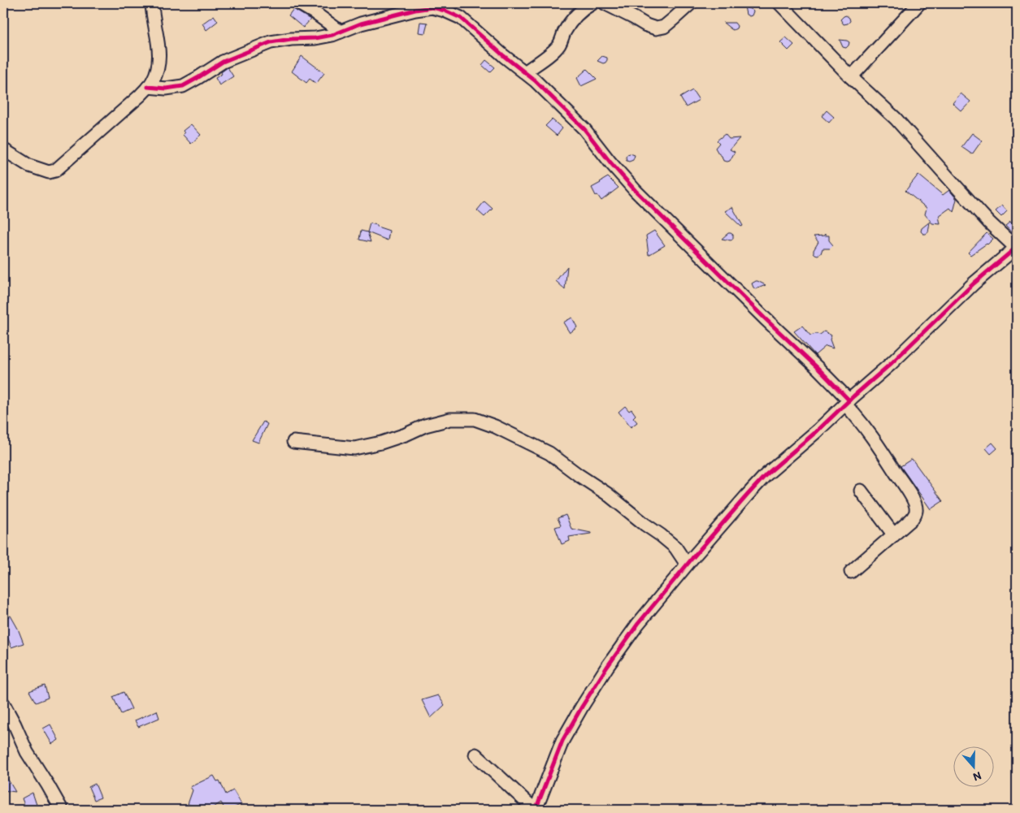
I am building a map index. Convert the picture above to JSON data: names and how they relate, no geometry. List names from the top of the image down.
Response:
{
  "north": "bottom"
}
